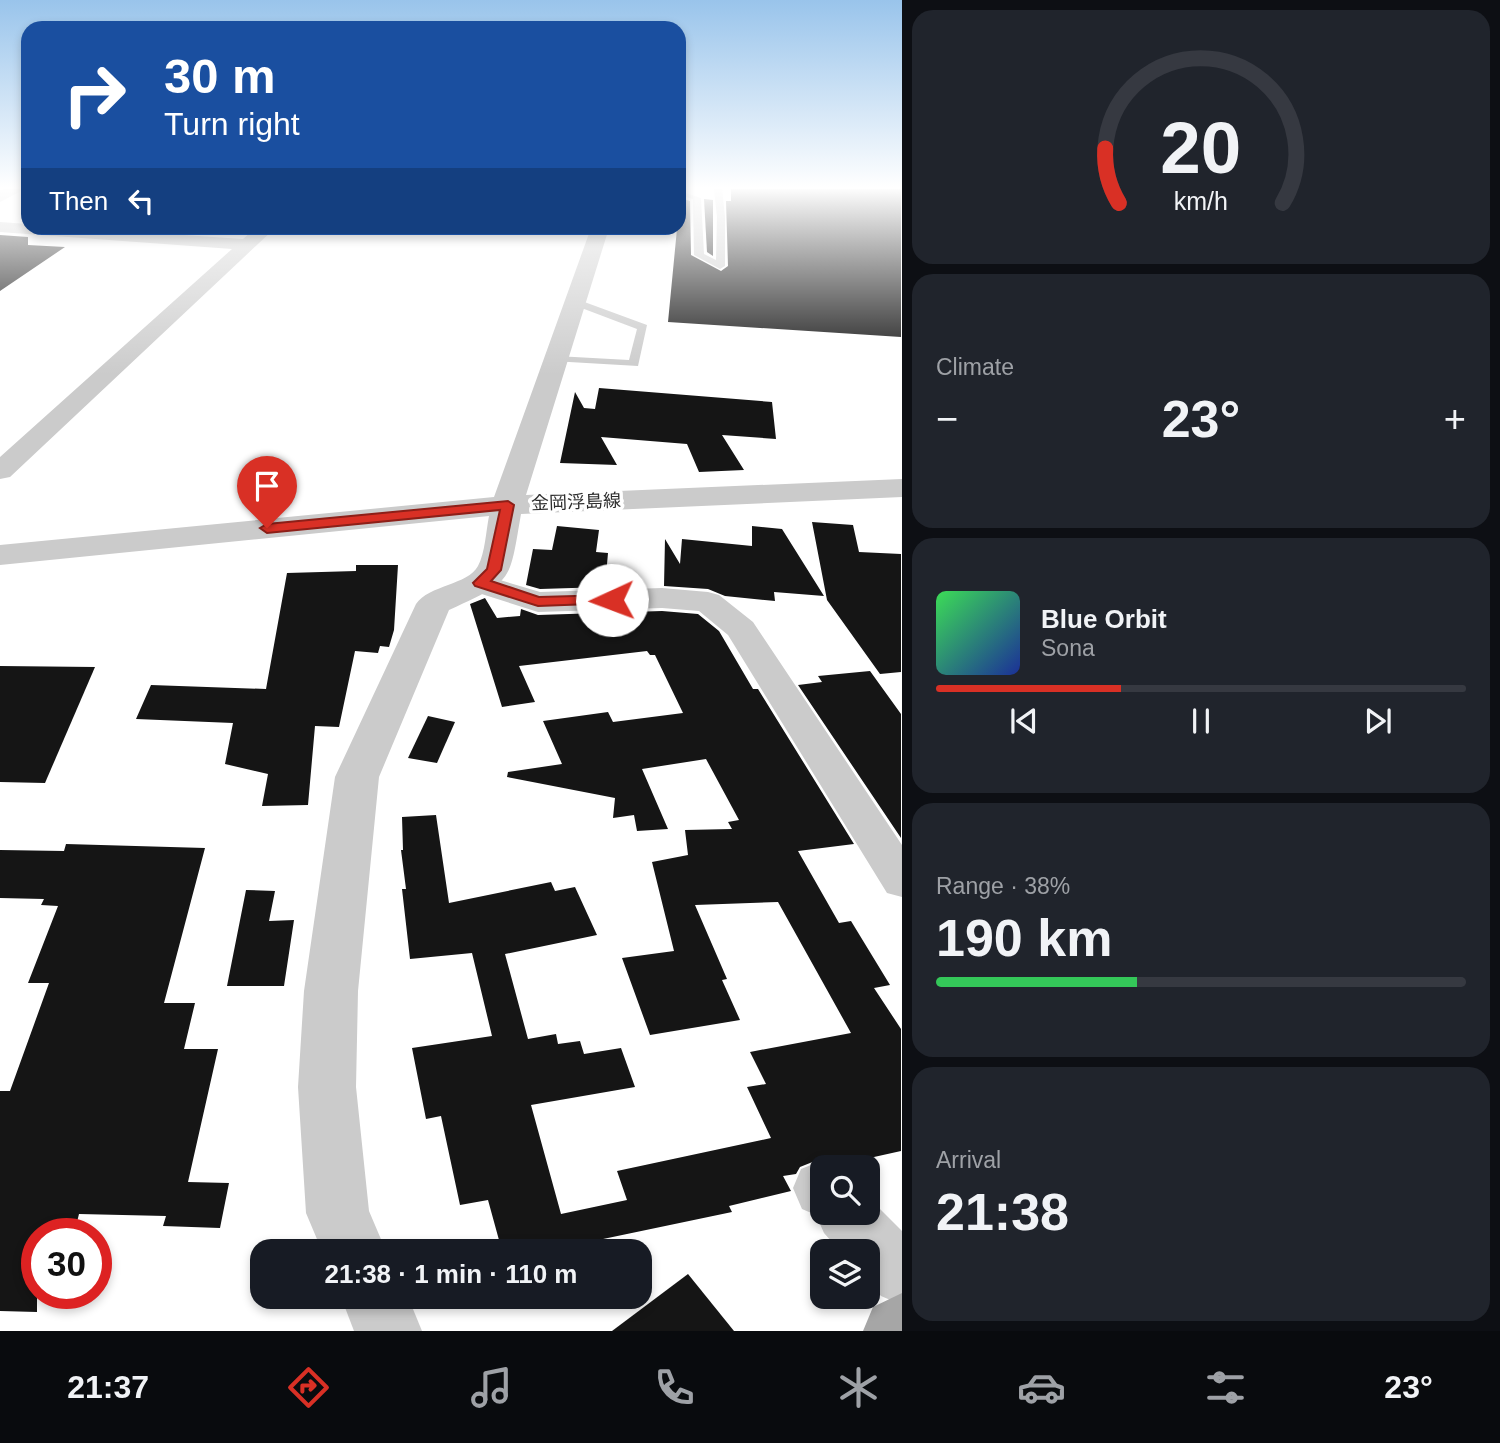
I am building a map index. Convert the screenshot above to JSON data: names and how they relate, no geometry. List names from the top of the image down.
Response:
{
  "streets": {
    "street": ["金岡浮島線"]
  },
  "page": {
    "turn": ["30 m", "Turn right"],
    "then": "Then",
    "tile": [
      "Climate",
      ["Range · 38%", "190 km"],
      ["Arrival", "21:38"]
    ],
    "heat": ["−", "23°", "+"],
    "song": ["Blue Orbit", "Sona"],
    "limit": "30",
    "trip": "21:38 · 1 min · 110 m",
    "tabs": ["21:37", "23°"],
    "gauge": ["20", "km/h"]
  }
}
